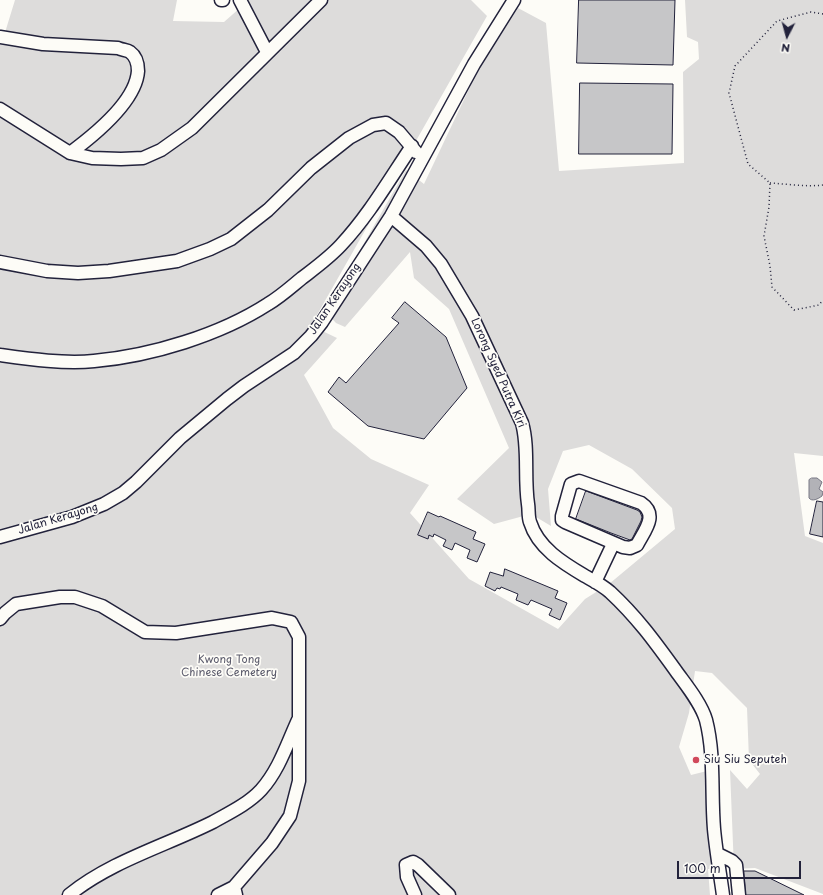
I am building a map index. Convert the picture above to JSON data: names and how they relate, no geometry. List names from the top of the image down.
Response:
{
  "streets": {
    "street": ["Jalan Kerayong", "Lorong Syed Putra Kiri"]
  },
  "crossings": [
    ["Jalan Kerayong", "Lorong Syed Putra Kiri"]
  ],
  "parks": ["Kwong Tong Chinese Cemetery"],
  "places": ["Siu Siu Seputeh"],
  "scale_bar": "100 m",
  "north": "bottom"
}
